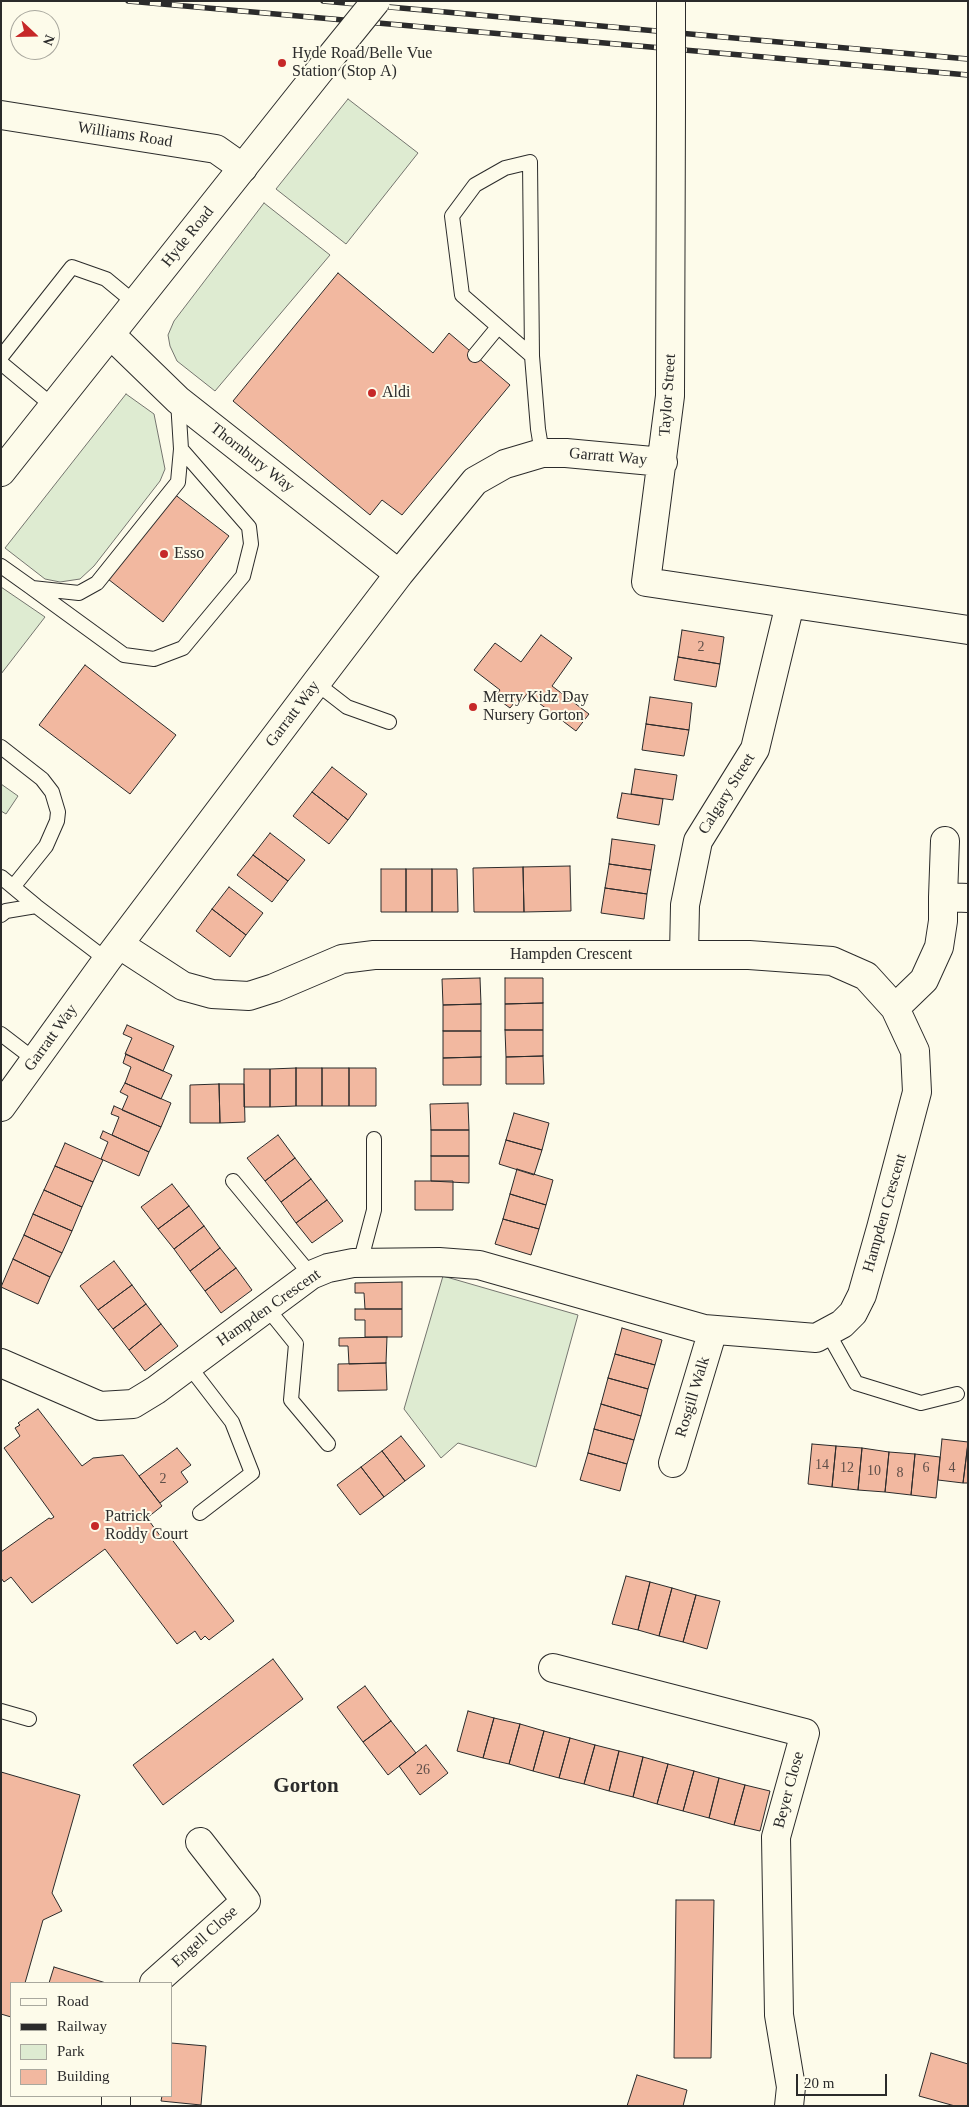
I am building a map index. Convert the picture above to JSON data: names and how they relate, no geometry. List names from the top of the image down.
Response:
{
  "streets": {
    "main road": [
      "Williams Road",
      "Hyde Road",
      "Taylor Street",
      "Garratt Way",
      "Thornbury Way",
      "Calgary Street",
      "Hampden Crescent",
      "Rosgill Walk",
      "Beyer Close",
      "Engell Close"
    ]
  },
  "crossings": [
    ["Williams Road", "Hyde Road"],
    ["Hyde Road", "Thornbury Way"],
    ["Taylor Street", "Garratt Way"],
    ["Taylor Street", "Calgary Street"],
    ["Garratt Way", "Thornbury Way"],
    ["Garratt Way", "Hampden Crescent"],
    ["Calgary Street", "Hampden Crescent"],
    ["Hampden Crescent", "Rosgill Walk"]
  ],
  "districts": ["Gorton"],
  "places": [
    "Hyde Road/Belle Vue Station (Stop A)",
    "Aldi",
    "Esso",
    "Merry Kidz Day Nursery Gorton",
    "Patrick Roddy Court"
  ],
  "house_numbers": [
    "2",
    "14",
    "12",
    "6",
    "4",
    "10",
    "8",
    "2",
    "26"
  ],
  "legend": [
    "Road",
    "Railway",
    "Park",
    "Building"
  ],
  "scale_bar": "20 m",
  "north": "right"
}
